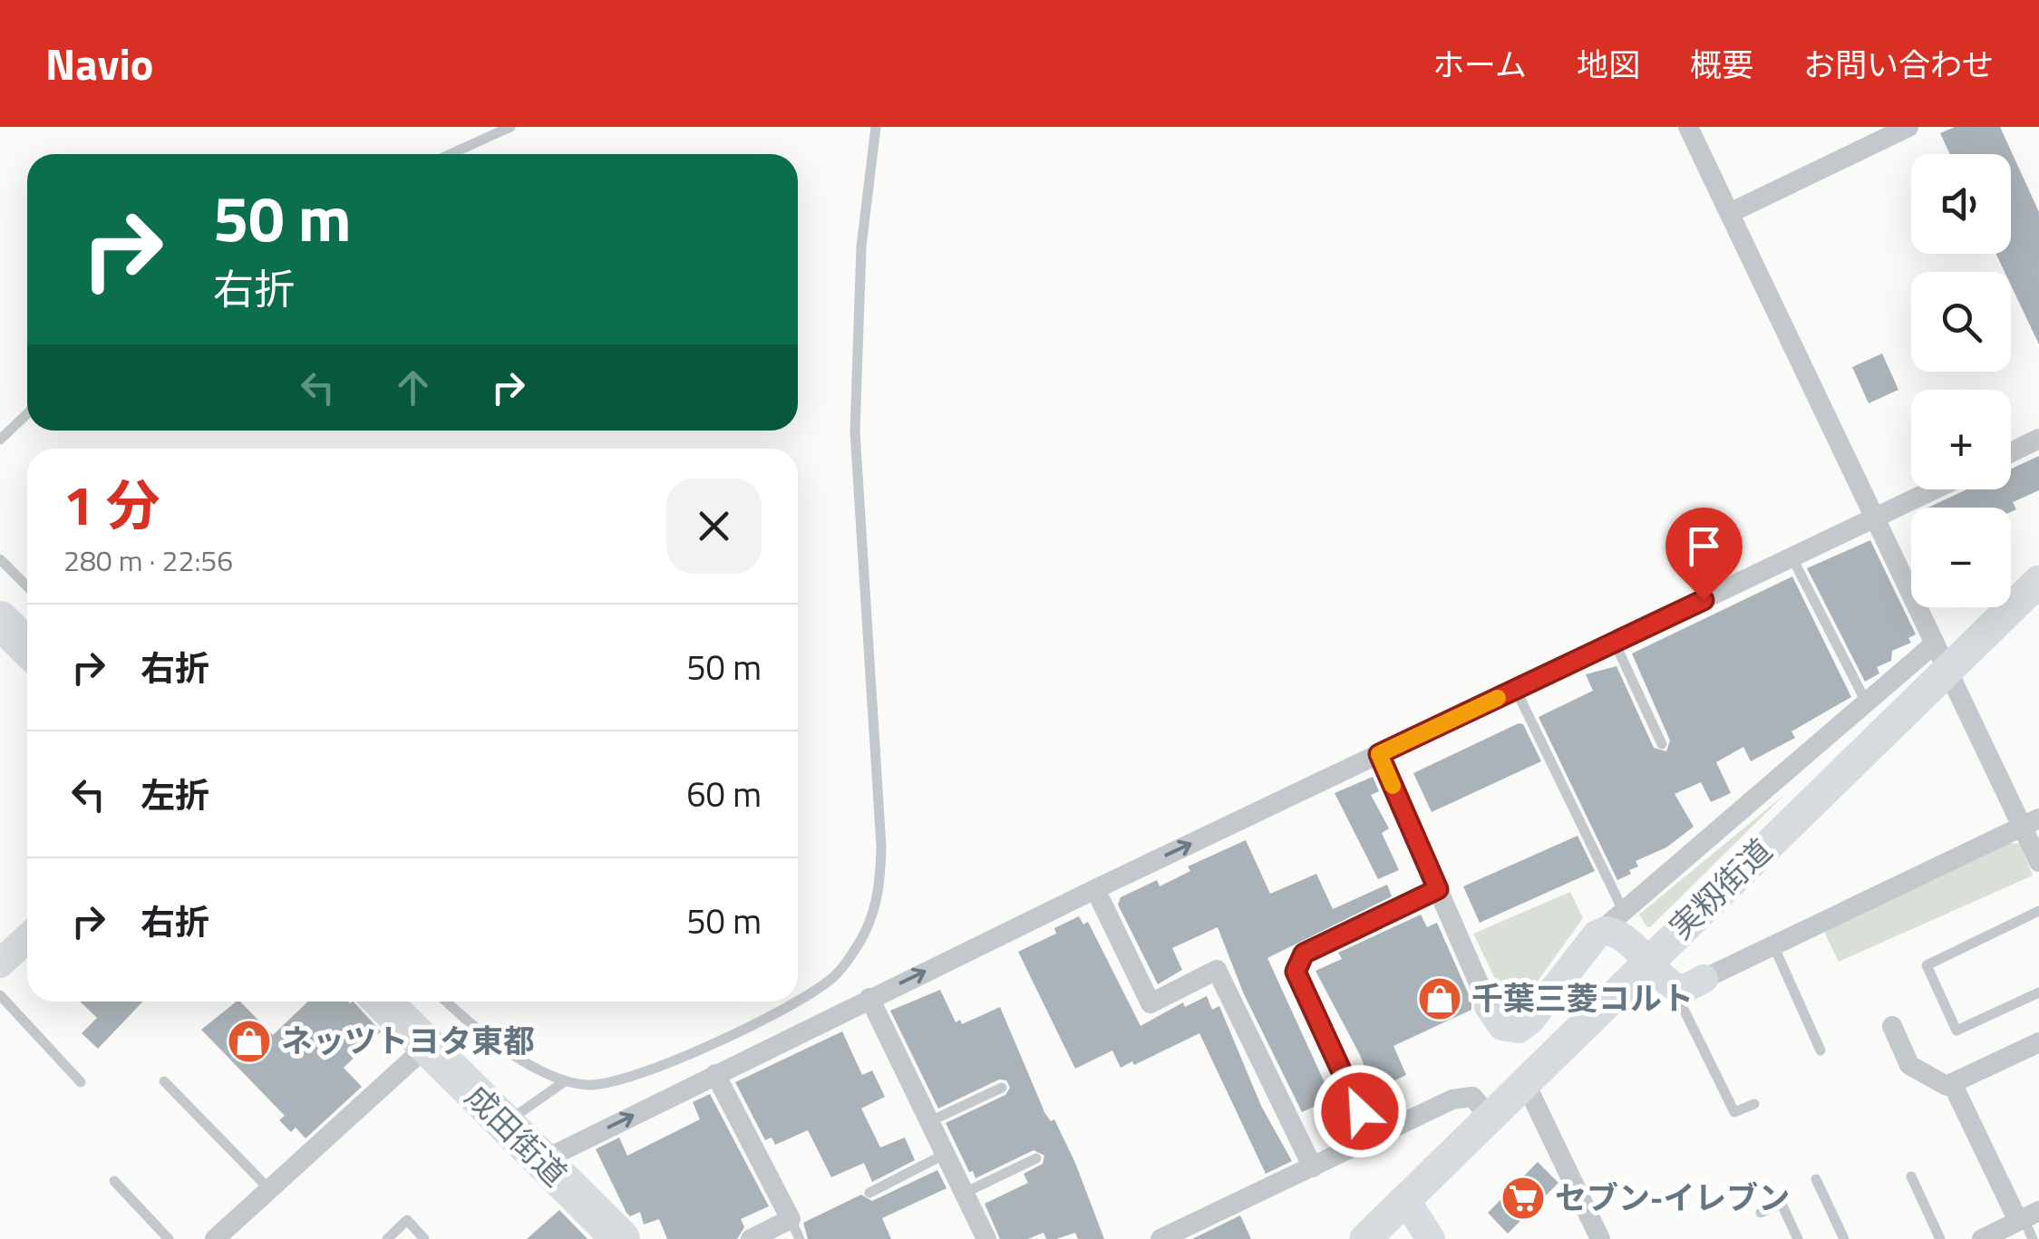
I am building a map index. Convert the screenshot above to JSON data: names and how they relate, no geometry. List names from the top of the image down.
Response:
{
  "streets": {
    "highway": ["成田街道"],
    "main road": ["実籾街道"]
  },
  "places": {
    "shop": ["千葉三菱コルト", "ネッツトヨタ東都"],
    "supermarket": ["セブン-イレブン"]
  },
  "page": {
    "header": "Navio",
    "nav": [
      "ホーム",
      "地図",
      "概要",
      "お問い合わせ"
    ],
    "map_buttons": ["+", "−"],
    "turn": ["50 m", "右折"],
    "heading": ["1 分", "280 m · 22:56"],
    "list": [
      {
        "name": "右折",
        "value": "50 m"
      },
      {
        "name": "左折",
        "value": "60 m"
      },
      {
        "name": "右折",
        "value": "50 m"
      }
    ]
  }
}
